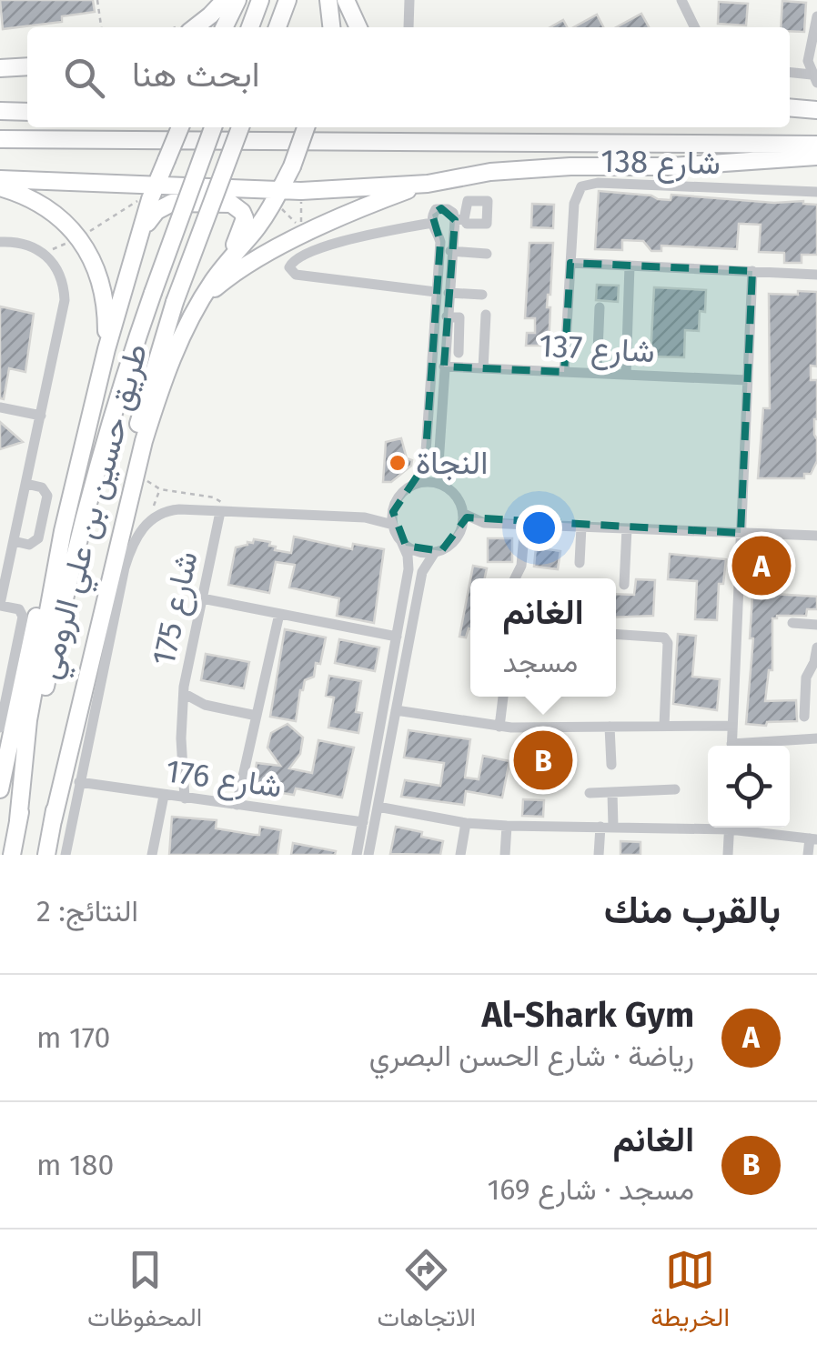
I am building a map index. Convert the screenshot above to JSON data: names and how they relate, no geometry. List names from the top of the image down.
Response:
{
  "streets": {
    "highway": ["طريق حسين بن علي الرومي"],
    "street": [
      "شارع 138",
      "شارع 137",
      "شارع 175",
      "شارع 176"
    ]
  },
  "crossings": [
    ["شارع 138", "شارع 137"]
  ],
  "places": ["النجاة"],
  "page": {
    "search": "ابحث هنا",
    "pins": ["A", "B"],
    "popup": ["الغانم", "مسجد"],
    "heading": ["بالقرب منك", "النتائج: 2"],
    "list": [
      {
        "mark": "A",
        "name": "Al-Shark Gym",
        "note": "رياضة · شارع الحسن البصري",
        "value": "170 m"
      },
      {
        "mark": "B",
        "name": "الغانم",
        "note": "مسجد · شارع 169",
        "value": "180 m"
      }
    ],
    "nav": ["الخريطة", "الاتجاهات", "المحفوظات"]
  }
}
